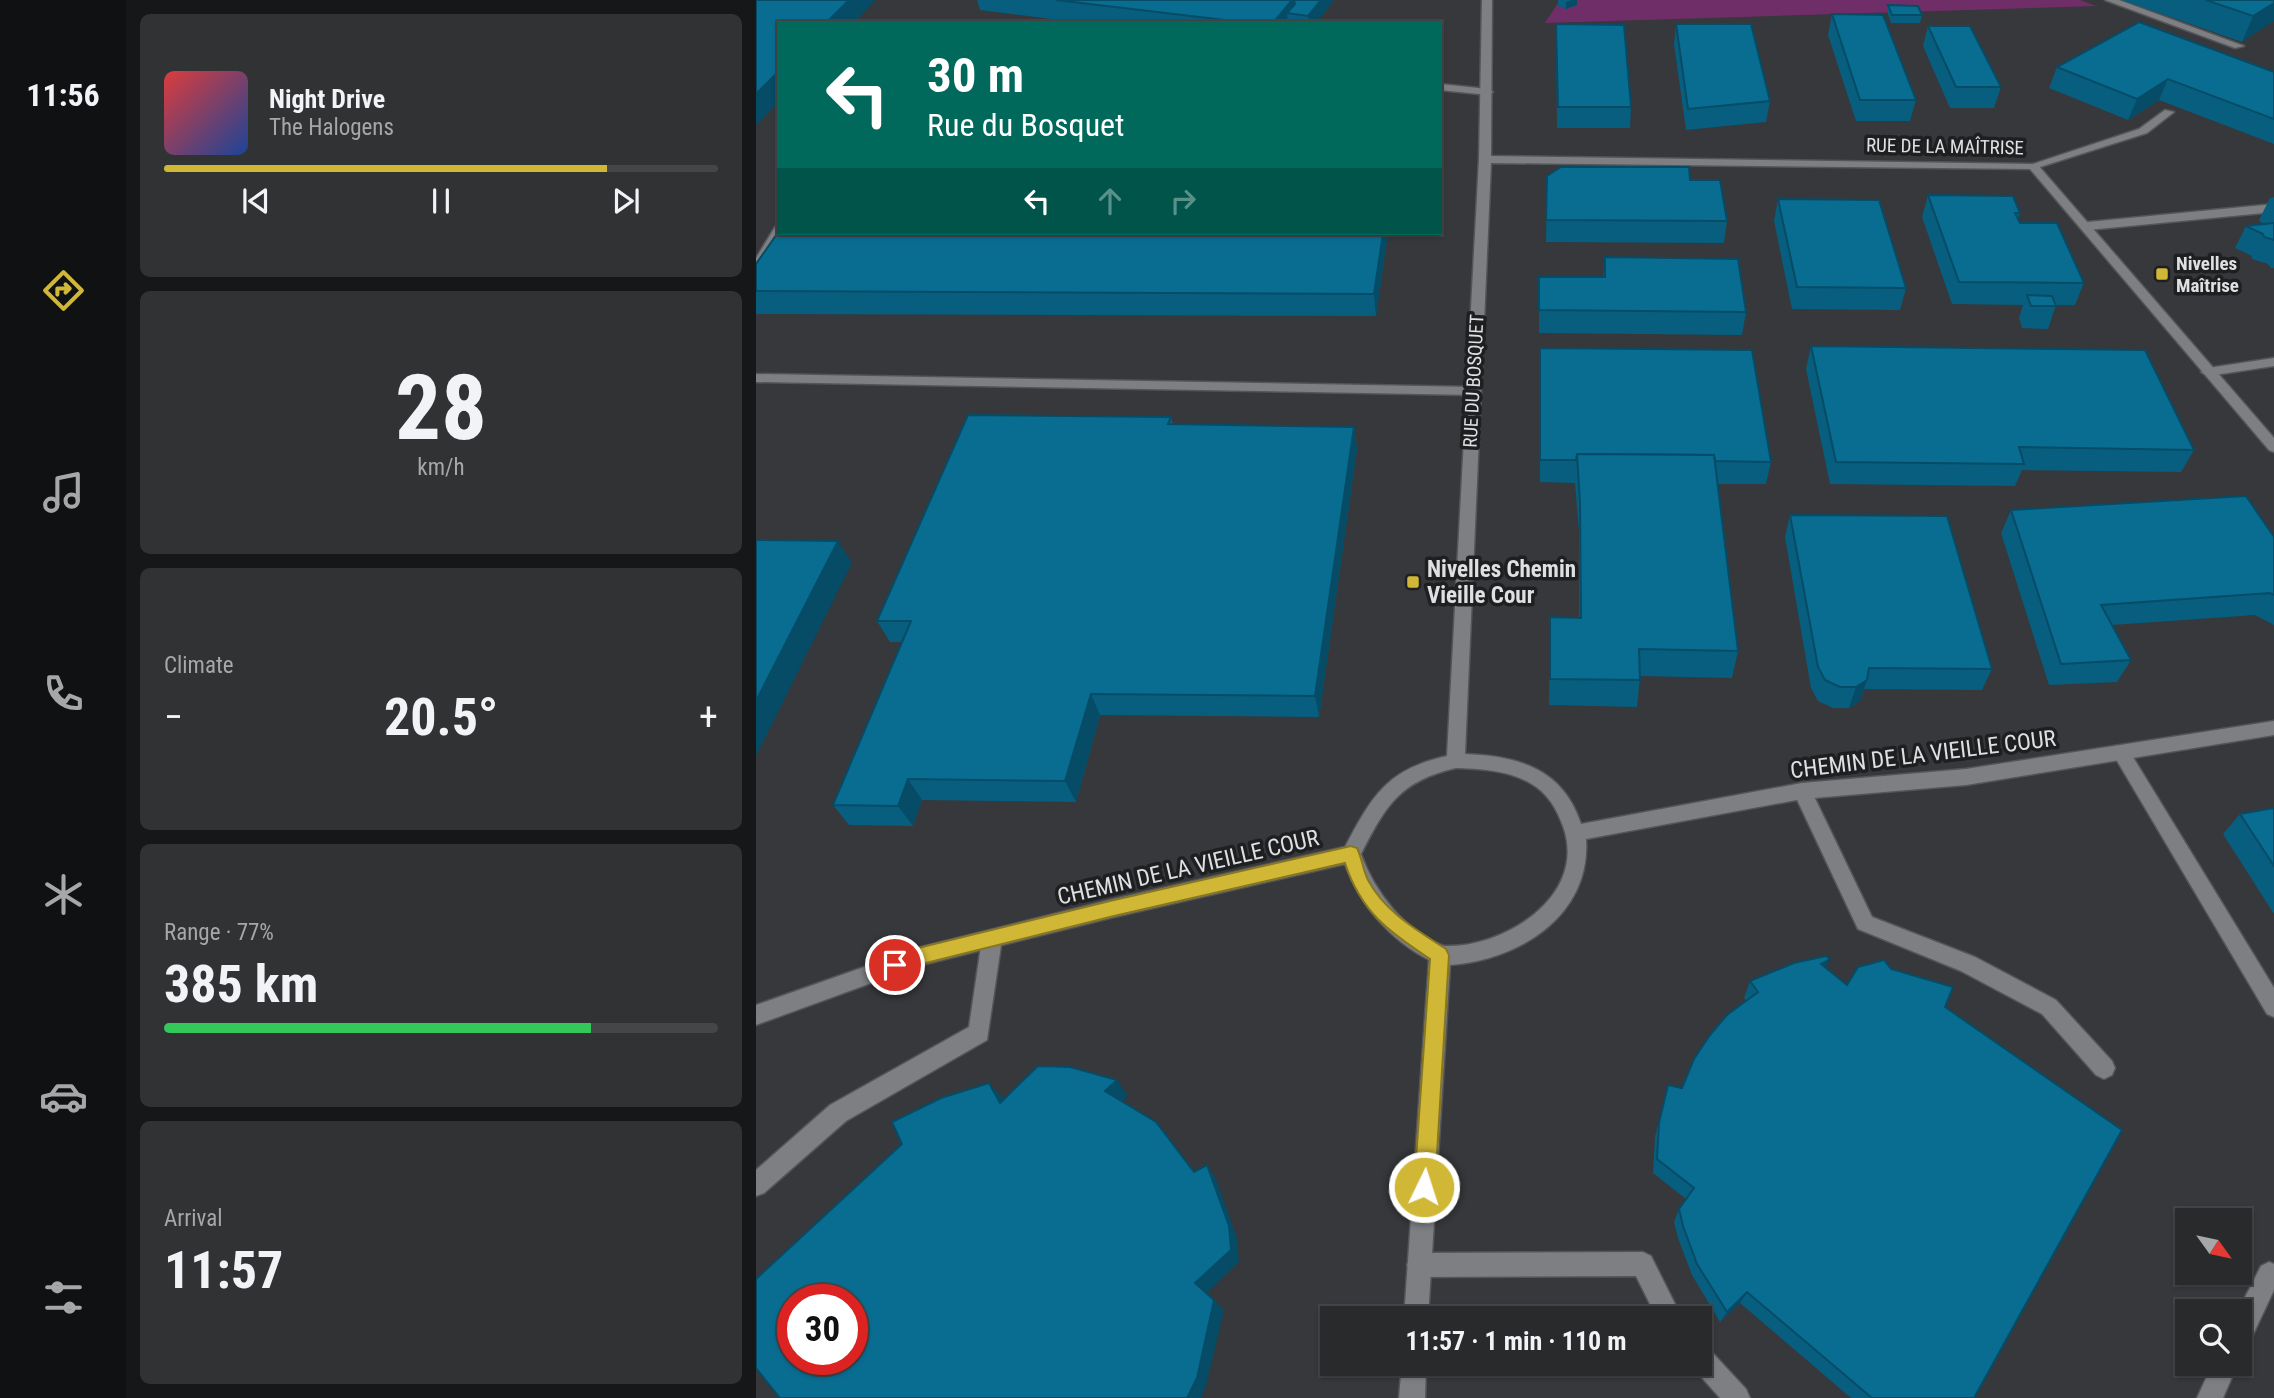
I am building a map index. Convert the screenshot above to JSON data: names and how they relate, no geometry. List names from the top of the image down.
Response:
{
  "streets": {
    "street": ["RUE DE LA MAÎTRISE", "RUE DU BOSQUET", "CHEMIN DE LA VIEILLE COUR"]
  },
  "crossings": [
    ["RUE DE LA MAÎTRISE", "RUE DU BOSQUET"],
    ["RUE DU BOSQUET", "CHEMIN DE LA VIEILLE COUR"]
  ],
  "places": {
    "transit": ["Nivelles Maîtrise", "Nivelles Chemin Vieille Cour"]
  },
  "north": "bottom right",
  "page": {
    "tabs": "11:56",
    "turn": ["30 m", "Rue du Bosquet"],
    "song": ["Night Drive", "The Halogens"],
    "tile": [
      ["28", "km/h"],
      "Climate",
      ["Range · 77%", "385 km"],
      ["Arrival", "11:57"]
    ],
    "heat": ["−", "20.5°", "+"],
    "limit": "30",
    "trip": "11:57 · 1 min · 110 m"
  }
}
